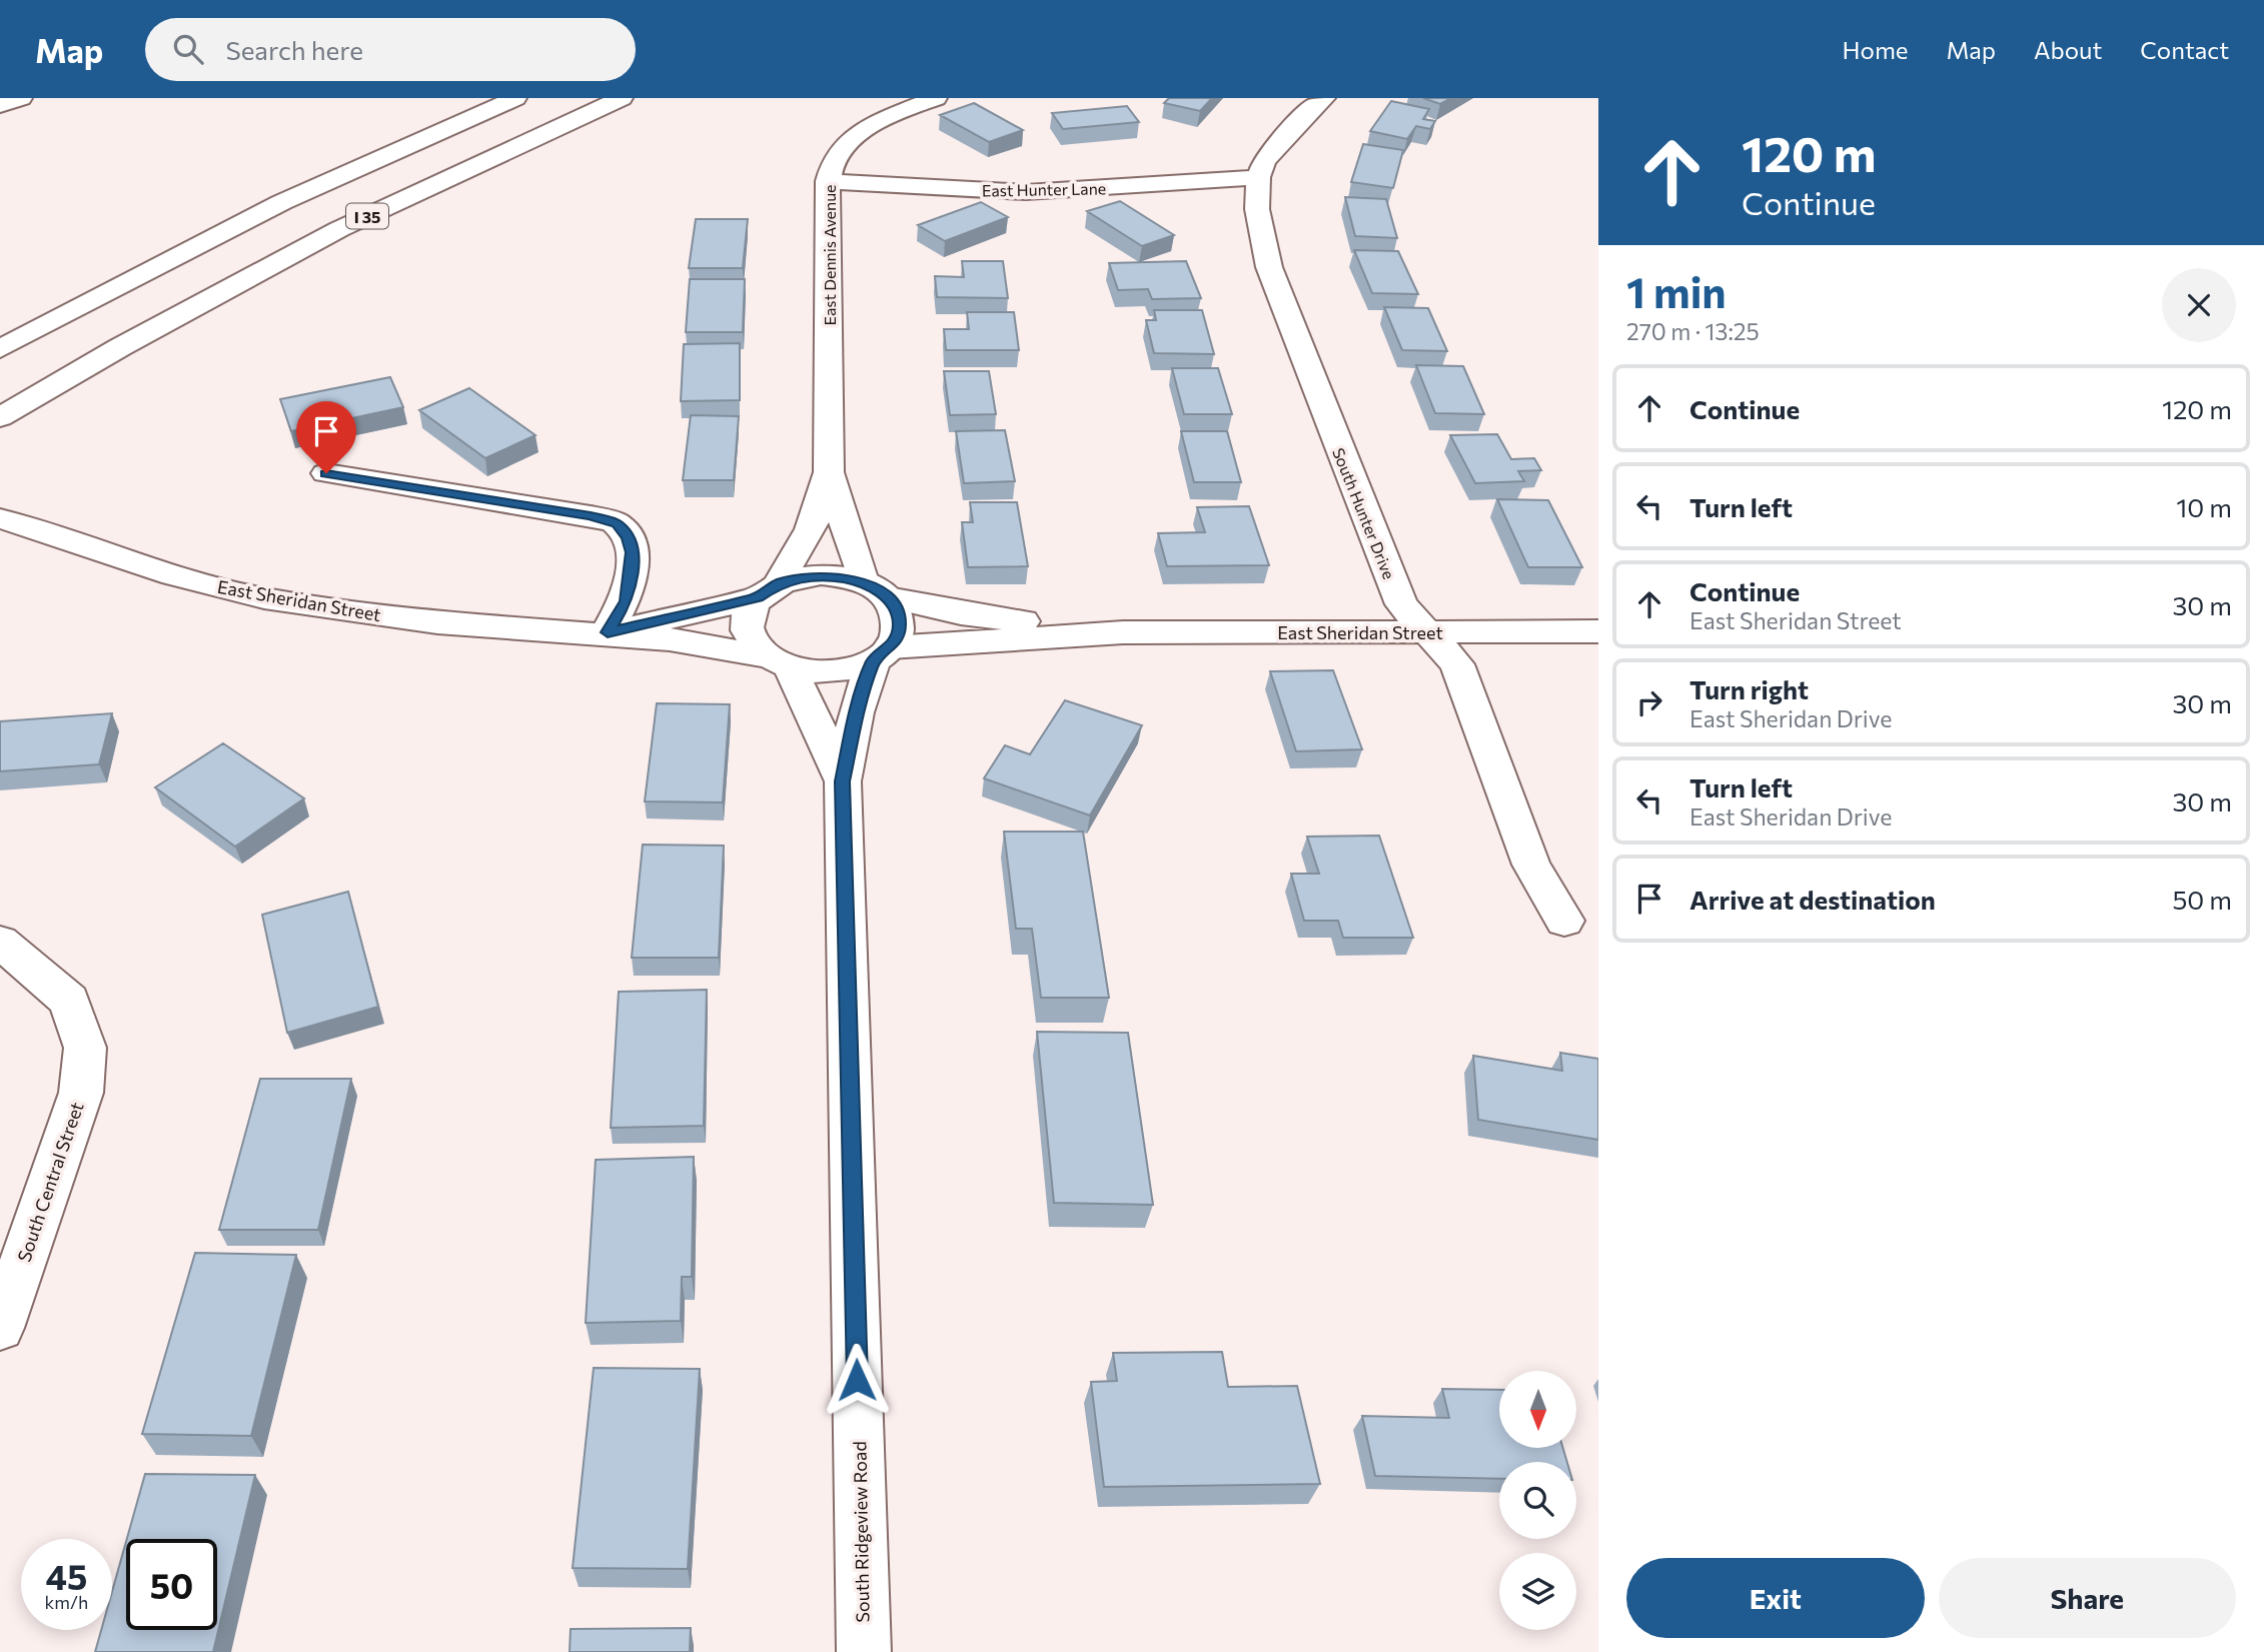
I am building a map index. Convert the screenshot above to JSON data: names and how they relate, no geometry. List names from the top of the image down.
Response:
{
  "streets": {
    "main road": [
      "East Hunter Lane",
      "I 35",
      "East Dennis Avenue",
      "South Hunter Drive",
      "East Sheridan Street",
      "South Central Street",
      "South Ridgeview Road"
    ]
  },
  "crossings": [
    ["East Hunter Lane", "East Dennis Avenue"],
    ["East Hunter Lane", "South Hunter Drive"],
    ["East Dennis Avenue", "East Sheridan Street"],
    ["East Dennis Avenue", "South Ridgeview Road"],
    ["South Hunter Drive", "East Sheridan Street"],
    ["East Sheridan Street", "South Ridgeview Road"]
  ],
  "north": "bottom",
  "page": {
    "header": "Map",
    "search": "Search here",
    "nav": [
      "Home",
      "Map",
      "About",
      "Contact"
    ],
    "turn": ["120 m", "Continue"],
    "heading": ["1 min", "270 m · 13:25"],
    "list": [
      {
        "name": "Continue",
        "value": "120 m"
      },
      {
        "name": "Turn left",
        "value": "10 m"
      },
      {
        "name": "Continue",
        "note": "East Sheridan Street",
        "value": "30 m"
      },
      {
        "name": "Turn right",
        "note": "East Sheridan Drive",
        "value": "30 m"
      },
      {
        "name": "Turn left",
        "note": "East Sheridan Drive",
        "value": "30 m"
      },
      {
        "name": "Arrive at destination",
        "value": "50 m"
      }
    ],
    "speed": "45 km/h",
    "limit": "50",
    "buttons": ["Exit", "Share"]
  }
}
